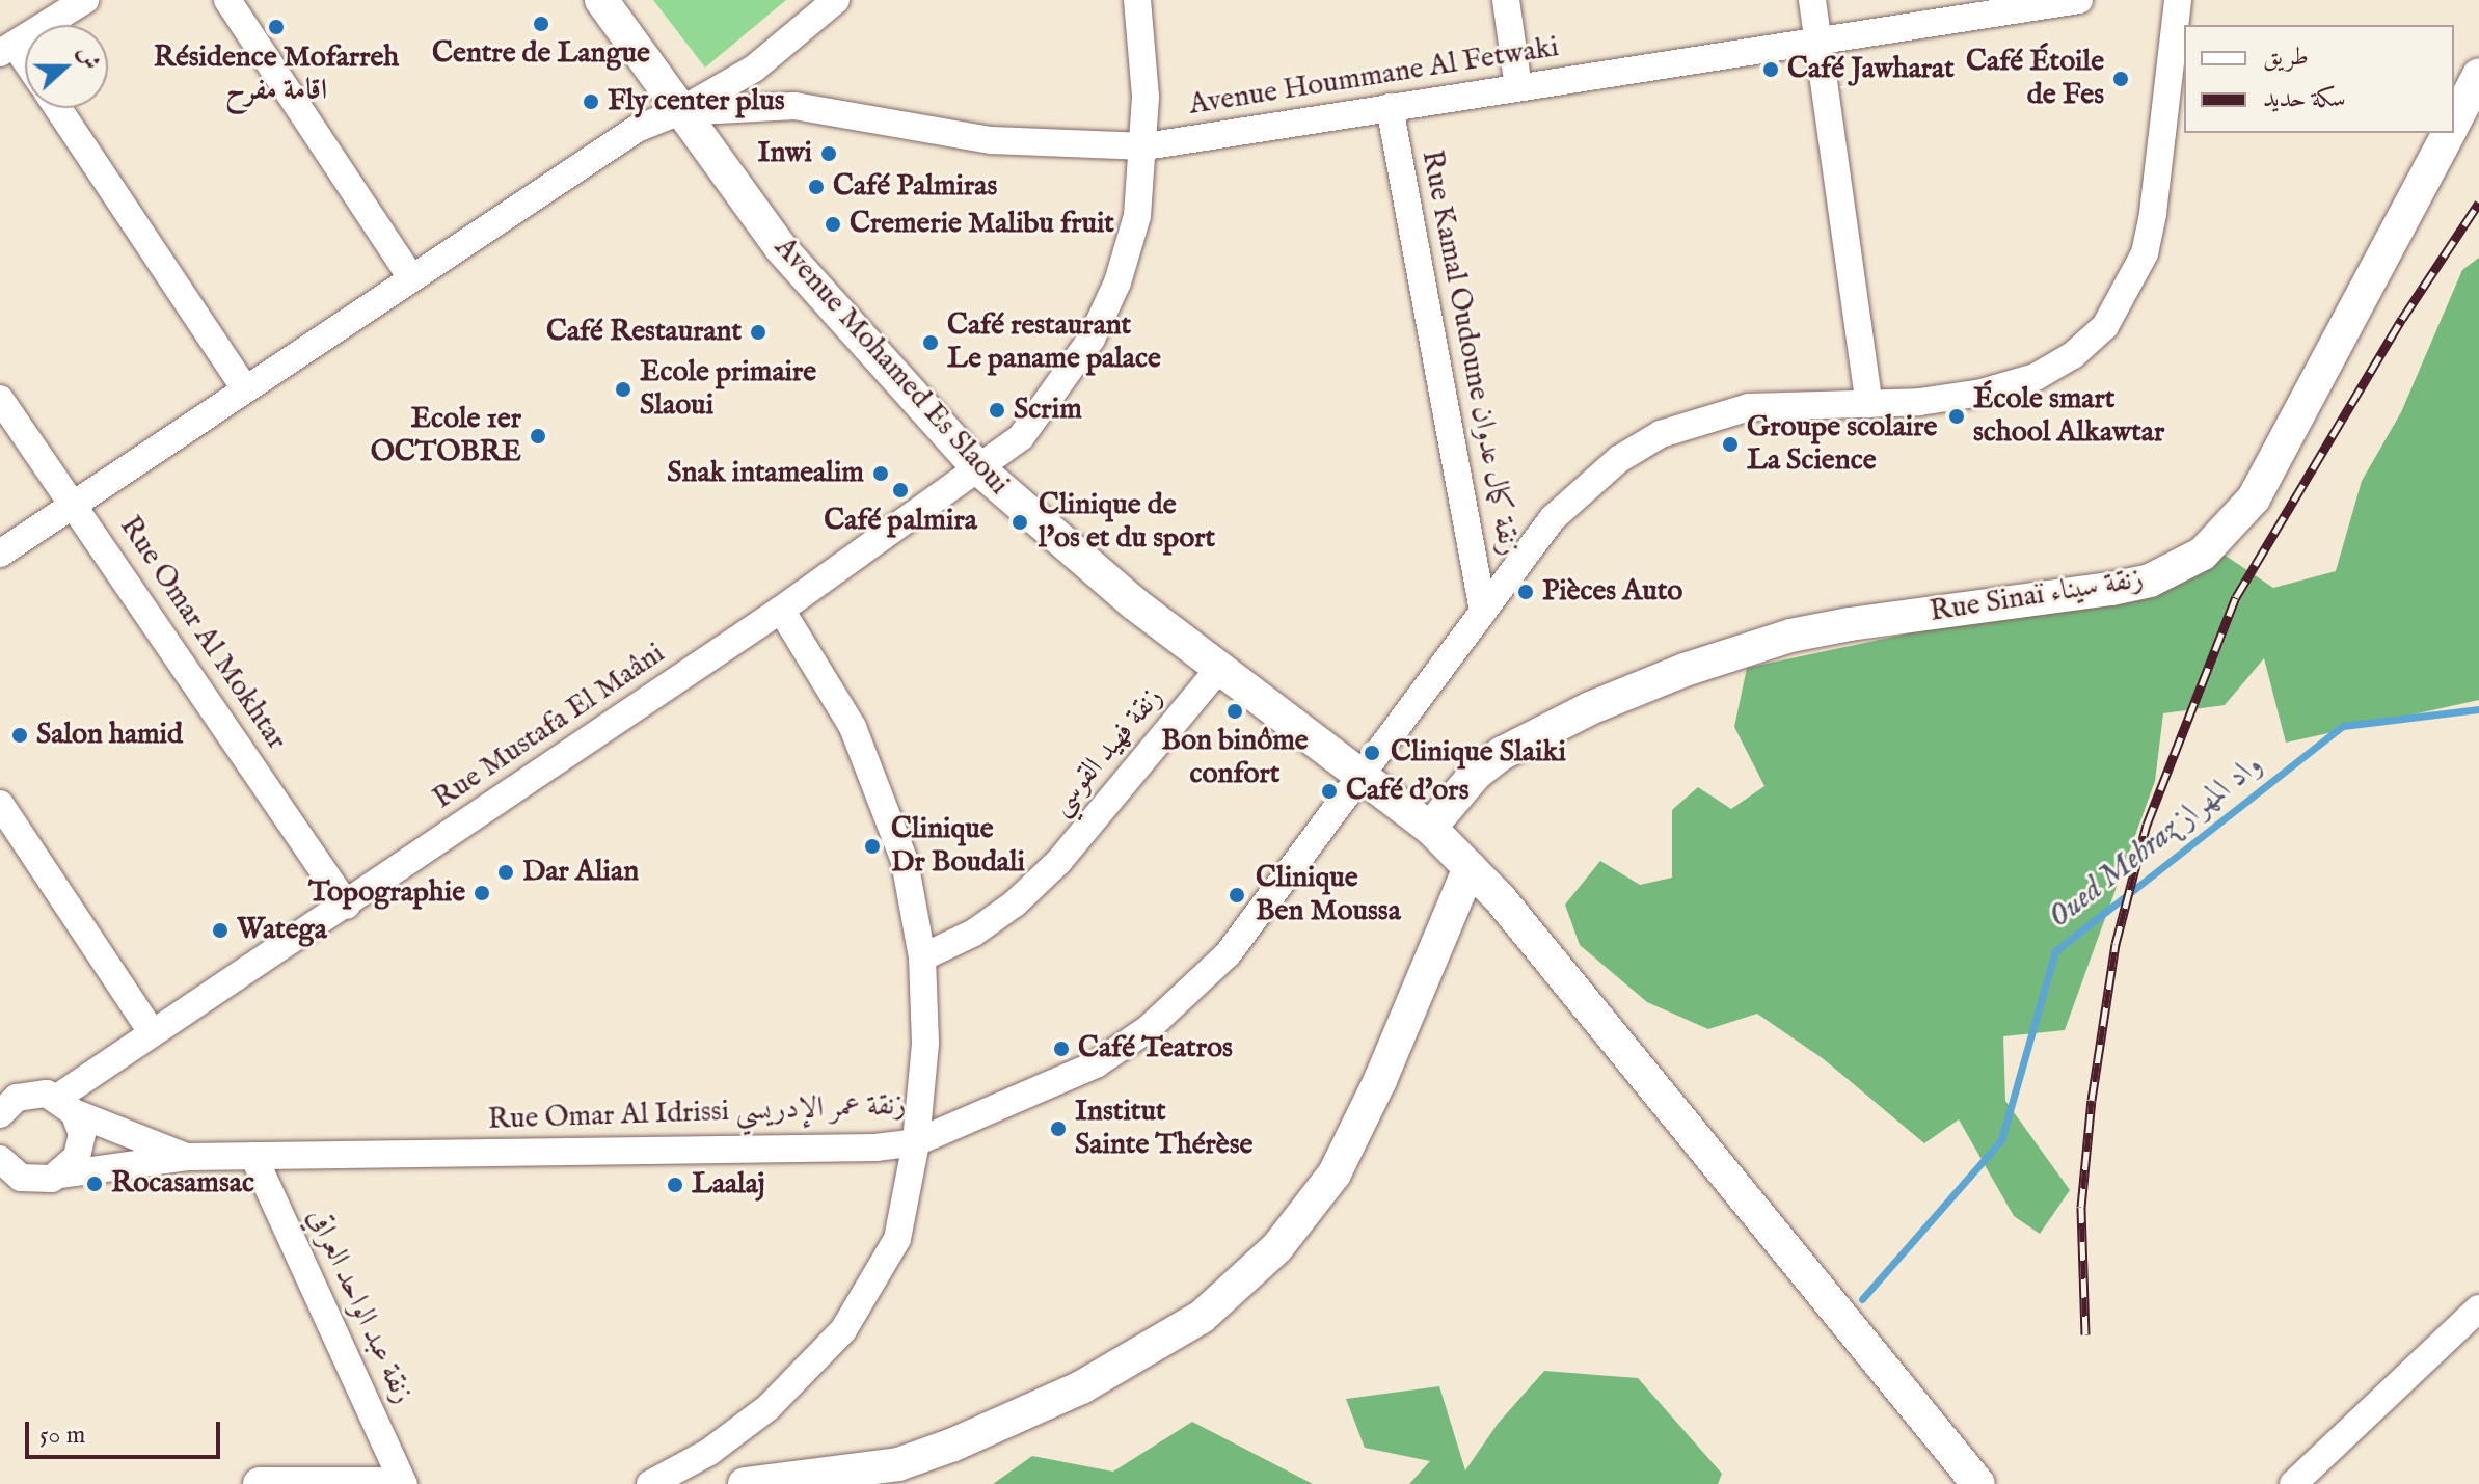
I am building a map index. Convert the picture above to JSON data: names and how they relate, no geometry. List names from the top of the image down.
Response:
{
  "streets": {
    "street": [
      "Avenue Hoummane Al Fetwaki",
      "Rue Kamal Oudoune زنقة كمال عدوان",
      "Avenue Mohamed Es Slaoui",
      "Rue Sinaï زنقة سيناء",
      "Rue Omar Al Mokhtar",
      "Rue Mustafa El Maâni",
      "زنقة فهيد القوسي",
      "Rue Omar Al Idrissi زنقة عمر الإدريسي",
      "زنقة عبد الواحد العراقي"
    ]
  },
  "crossings": [
    ["Avenue Hoummane Al Fetwaki", "Rue Kamal Oudoune زنقة كمال عدوان"],
    ["Avenue Hoummane Al Fetwaki", "Avenue Mohamed Es Slaoui"],
    ["Avenue Hoummane Al Fetwaki", "Rue Mustafa El Maâni"],
    ["Rue Kamal Oudoune زنقة كمال عدوان", "Rue Omar Al Idrissi زنقة عمر الإدريسي"],
    ["Avenue Mohamed Es Slaoui", "Rue Sinaï زنقة سيناء"],
    ["Avenue Mohamed Es Slaoui", "Rue Mustafa El Maâni"],
    ["Avenue Mohamed Es Slaoui", "زنقة فهيد القوسي"],
    ["Avenue Mohamed Es Slaoui", "Rue Omar Al Idrissi زنقة عمر الإدريسي"],
    ["Rue Omar Al Mokhtar", "Rue Mustafa El Maâni"],
    ["Rue Mustafa El Maâni", "Rue Omar Al Idrissi زنقة عمر الإدريسي"],
    ["Rue Omar Al Idrissi زنقة عمر الإدريسي", "زنقة عبد الواحد العراقي"]
  ],
  "water": ["Oued Mehraz واد المهراز"],
  "places": [
    "Centre de Langue",
    "Résidence Mofarreh اقامة مفرح",
    "Café Jawharat",
    "Café Étoile de Fes",
    "Fly center plus",
    "Inwi",
    "Café Palmiras",
    "Cremerie Malibu fruit",
    "Café Restaurant",
    "Café restaurant Le paname palace",
    "Ecole primaire Slaoui",
    "Scrim",
    "École smart school Alkawtar",
    "Ecole 1er OCTOBRE",
    "Groupe scolaire La Science",
    "Snak intamealim",
    "Café palmira",
    "Clinique de l'os et du sport",
    "Pièces Auto",
    "Bon binôme confort",
    "Salon hamid",
    "Clinique Slaiki",
    "Café d'ors",
    "Clinique Dr Boudali",
    "Dar Alian",
    "Topographie",
    "Clinique Ben Moussa",
    "Watega",
    "Café Teatros",
    "Institut Sainte Thérèse",
    "Rocasamsac",
    "Laalaj"
  ],
  "legend": ["طريق", "سكة حديد"],
  "scale_bar": "50 m",
  "north": "right"
}
